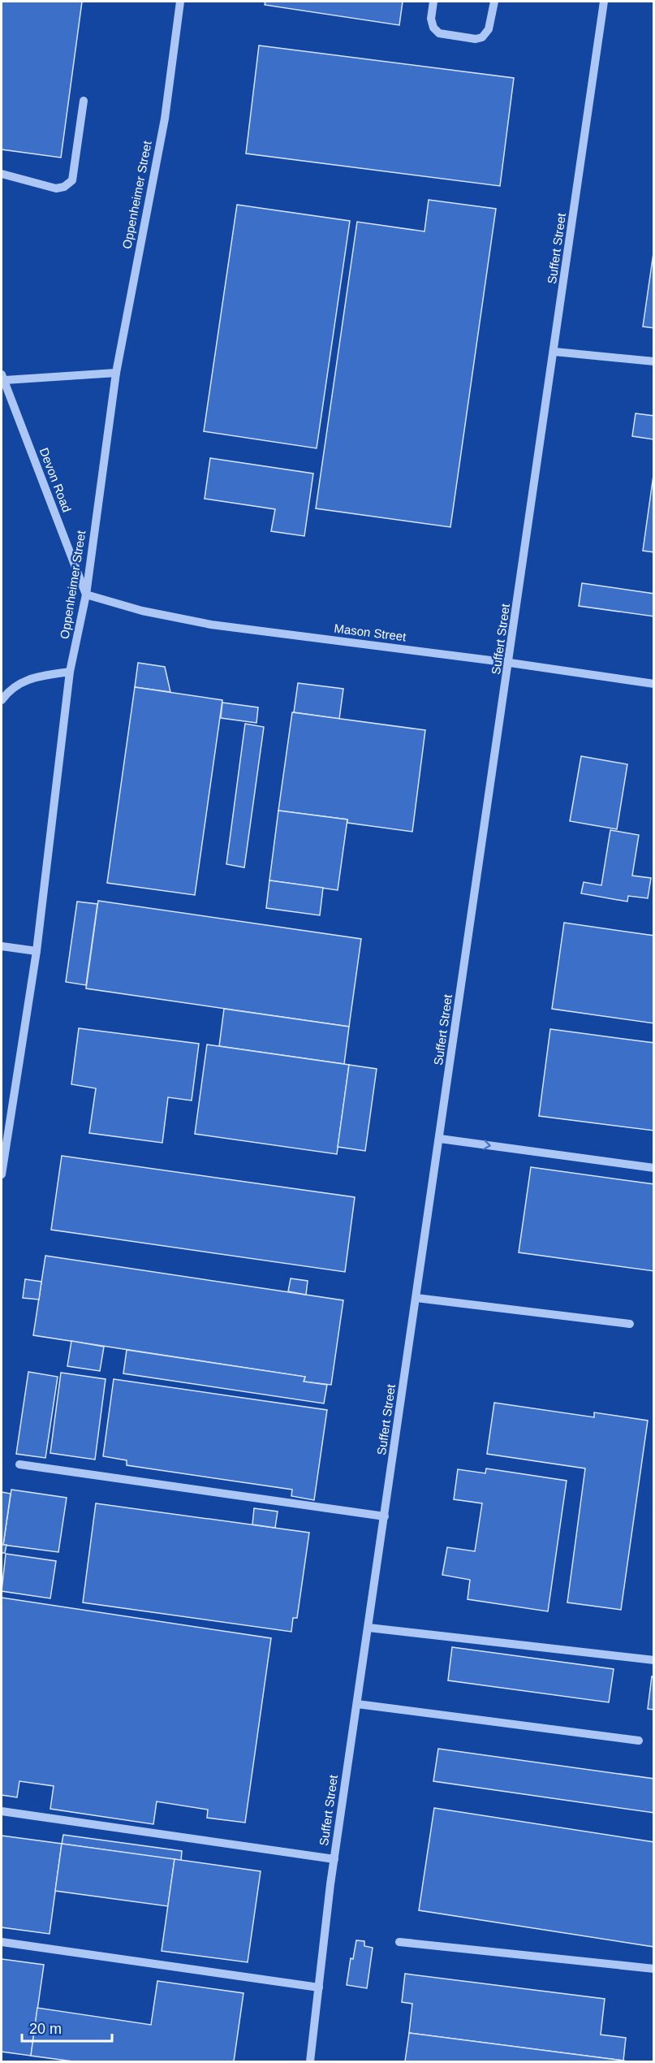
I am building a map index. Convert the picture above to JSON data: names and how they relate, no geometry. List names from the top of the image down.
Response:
{
  "streets": {
    "street": [
      "Oppenheimer Street",
      "Suffert Street",
      "Devon Road",
      "Mason Street"
    ]
  },
  "crossings": [
    ["Oppenheimer Street", "Devon Road"],
    ["Oppenheimer Street", "Mason Street"],
    ["Suffert Street", "Mason Street"],
    ["Devon Road", "Mason Street"]
  ],
  "scale_bar": "20 m"
}
